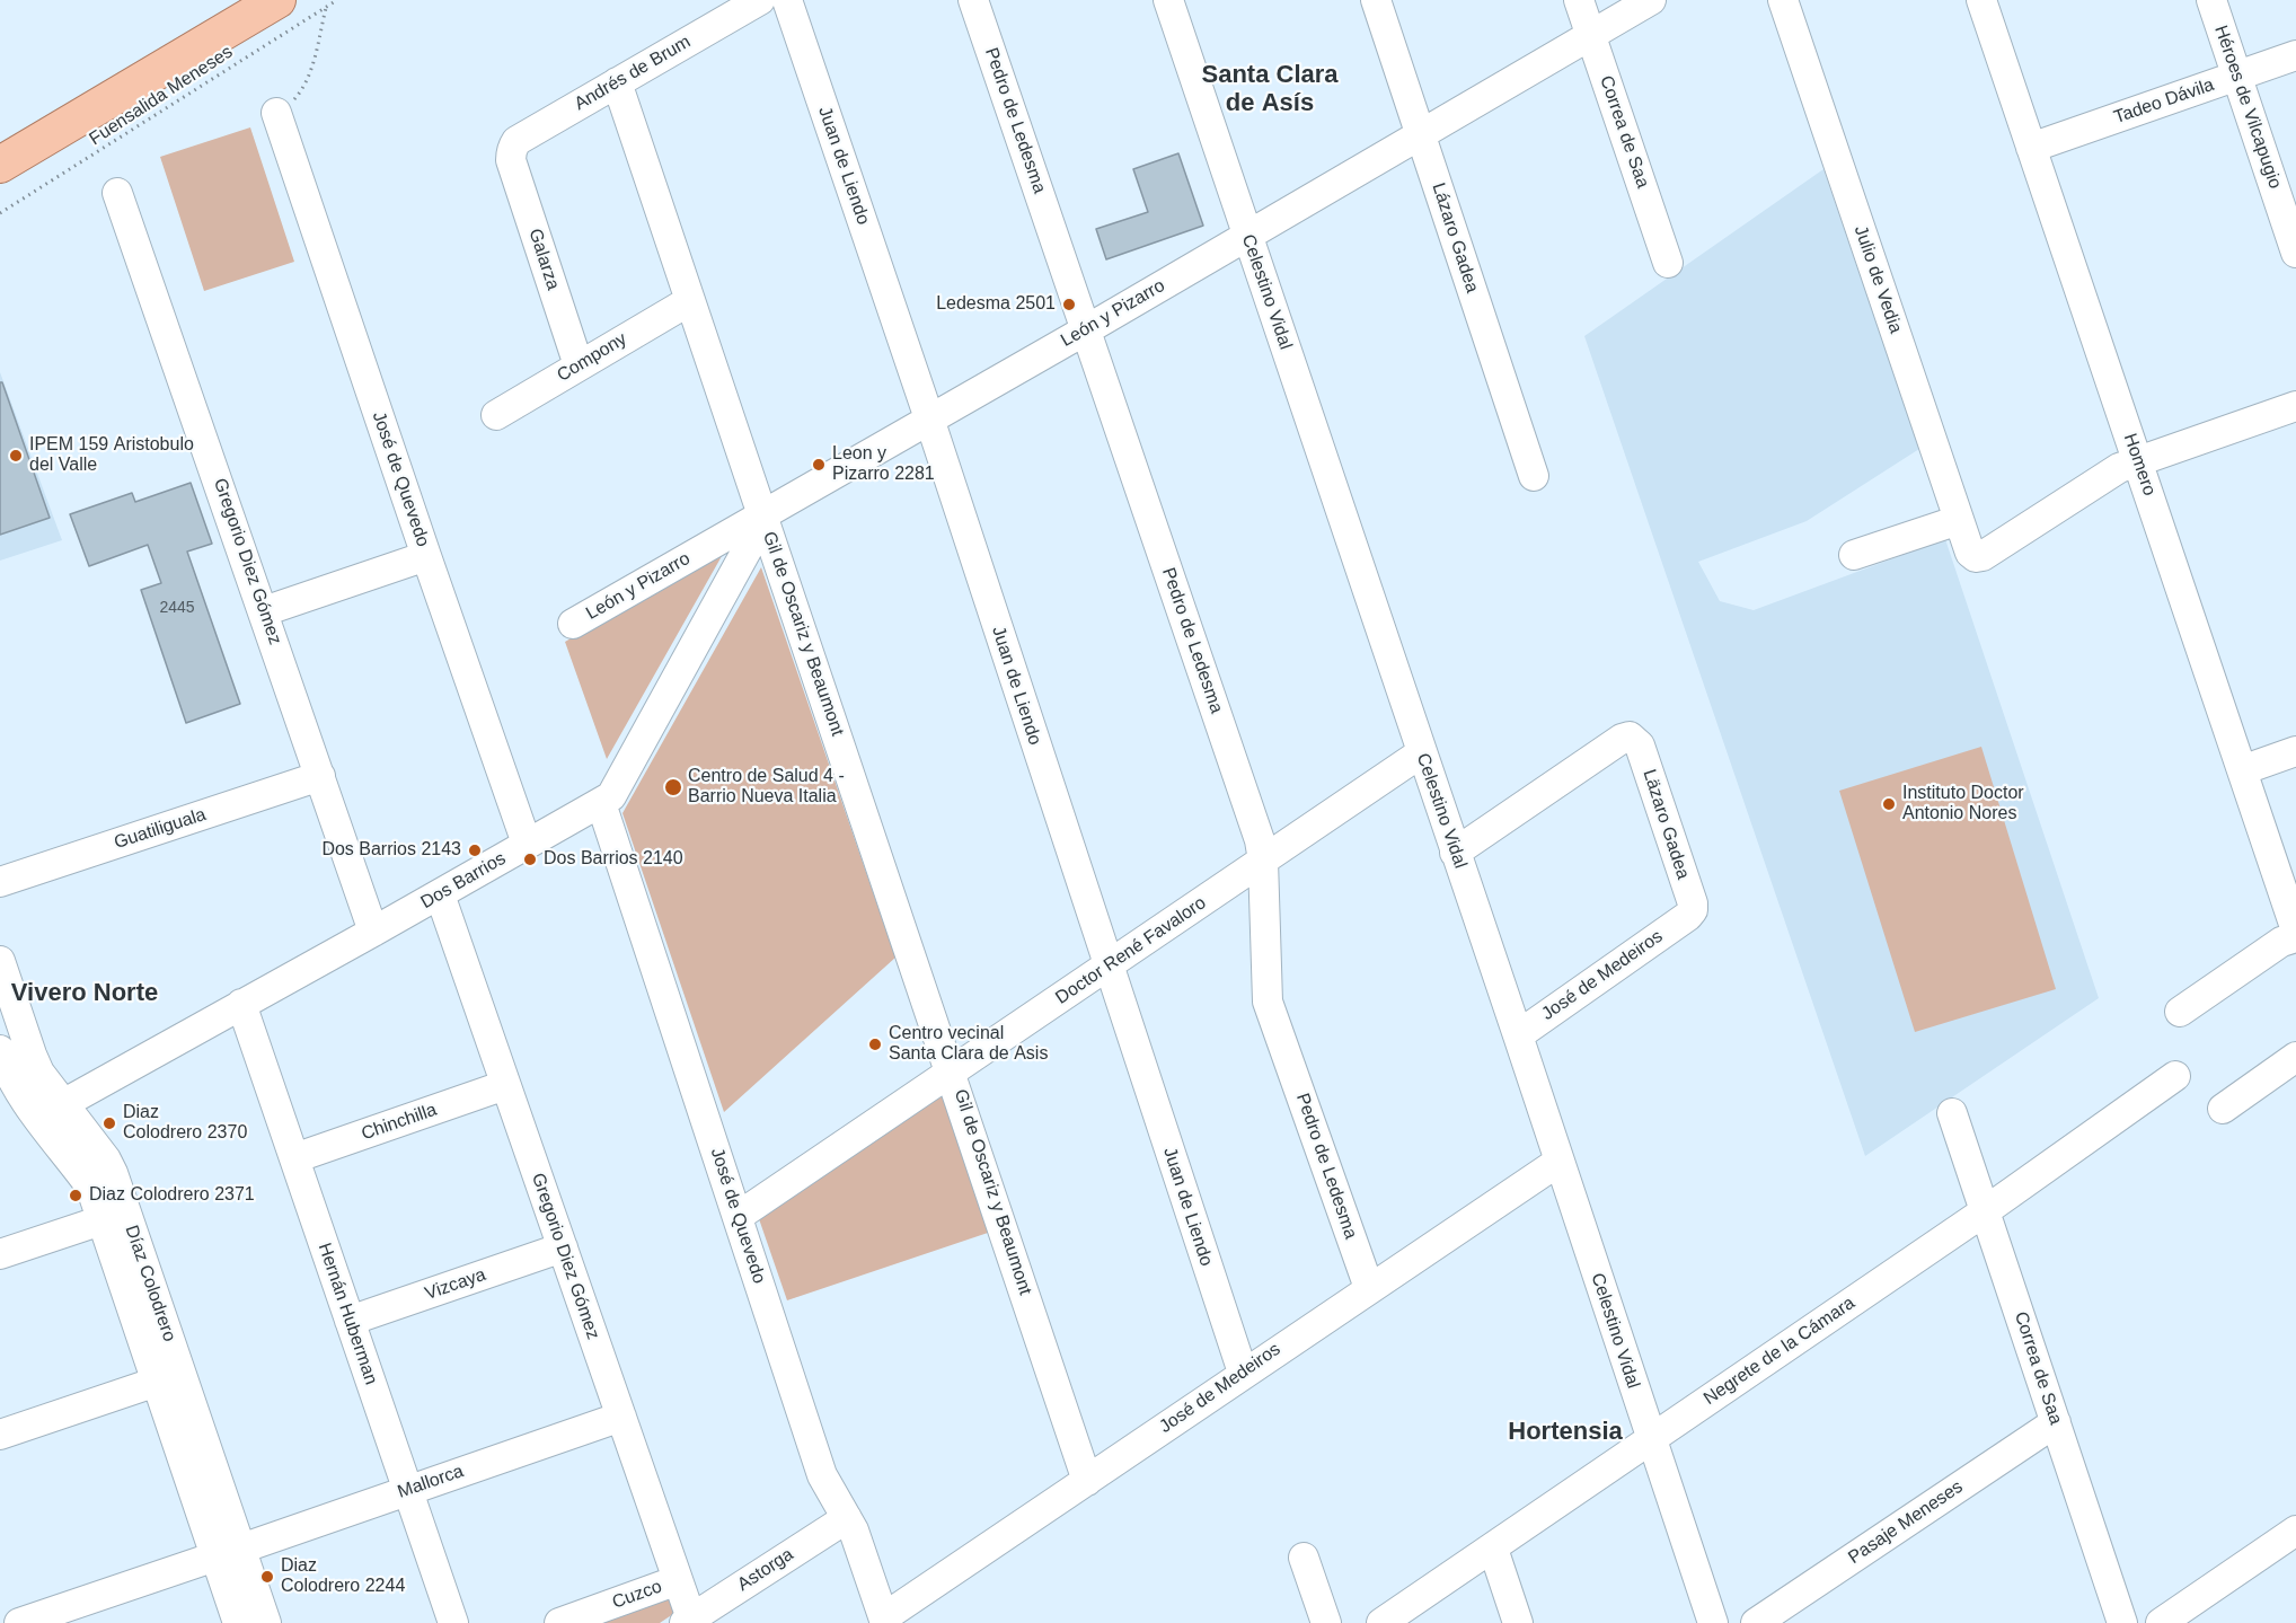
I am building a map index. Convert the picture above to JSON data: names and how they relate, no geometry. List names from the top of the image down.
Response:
{
  "streets": {
    "street": [
      "Andrés de Brum",
      "Tadeo Dávila",
      "Héroes de Vilcapugio",
      "Pedro de Ledesma",
      "Correa de Saa",
      "Juan de Liendo",
      "Lázaro Gadea",
      "Galarza",
      "Julio de Vedia",
      "Celestino Vidal",
      "León y Pizarro",
      "Compony",
      "Homero",
      "José de Quevedo",
      "Gregorio Diez Gómez",
      "Gil de Oscariz y Beaumont",
      "Läzaro Gadea",
      "Guatiliguala",
      "Dos Barrios",
      "Doctor René Favaloro",
      "José de Medeiros",
      "Chinchilla",
      "Díaz Colodrero",
      "Vizcaya",
      "Hernán Huberman",
      "Negrete de la Cámara",
      "Mallorca",
      "Pasaje Meneses",
      "Astorga",
      "Cuzco"
    ],
    "path": ["Fuensalida Meneses"]
  },
  "crossings": [
    ["Andrés de Brum", "Galarza"],
    ["Andrés de Brum", "Gil de Oscariz y Beaumont"],
    ["Tadeo Dávila", "Héroes de Vilcapugio"],
    ["Tadeo Dávila", "Homero"],
    ["Pedro de Ledesma", "León y Pizarro"],
    ["Pedro de Ledesma", "Doctor René Favaloro"],
    ["Pedro de Ledesma", "José de Medeiros"],
    ["Correa de Saa", "León y Pizarro"],
    ["Correa de Saa", "Negrete de la Cámara"],
    ["Correa de Saa", "Pasaje Meneses"],
    ["Juan de Liendo", "León y Pizarro"],
    ["Juan de Liendo", "Doctor René Favaloro"],
    ["Juan de Liendo", "José de Medeiros"],
    ["Lázaro Gadea", "León y Pizarro"],
    ["Galarza", "Compony"],
    ["Julio de Vedia", "Homero"],
    ["Celestino Vidal", "León y Pizarro"],
    ["Celestino Vidal", "Läzaro Gadea"],
    ["Celestino Vidal", "Doctor René Favaloro"],
    ["Celestino Vidal", "José de Medeiros"],
    ["Celestino Vidal", "Negrete de la Cámara"],
    ["León y Pizarro", "Gil de Oscariz y Beaumont"],
    ["León y Pizarro", "Dos Barrios"],
    ["Compony", "Gil de Oscariz y Beaumont"],
    ["José de Quevedo", "Dos Barrios"],
    ["José de Quevedo", "Doctor René Favaloro"],
    ["José de Quevedo", "José de Medeiros"],
    ["José de Quevedo", "Astorga"],
    ["Gregorio Diez Gómez", "Guatiliguala"],
    ["Gregorio Diez Gómez", "Dos Barrios"],
    ["Gregorio Diez Gómez", "Chinchilla"],
    ["Gregorio Diez Gómez", "Vizcaya"],
    ["Gregorio Diez Gómez", "Mallorca"],
    ["Gregorio Diez Gómez", "Astorga"],
    ["Gregorio Diez Gómez", "Cuzco"],
    ["Gil de Oscariz y Beaumont", "Dos Barrios"],
    ["Gil de Oscariz y Beaumont", "Doctor René Favaloro"],
    ["Gil de Oscariz y Beaumont", "José de Medeiros"],
    ["Läzaro Gadea", "José de Medeiros"],
    ["Dos Barrios", "Díaz Colodrero"],
    ["Dos Barrios", "Hernán Huberman"],
    ["Chinchilla", "Hernán Huberman"],
    ["Díaz Colodrero", "Mallorca"],
    ["Vizcaya", "Hernán Huberman"],
    ["Hernán Huberman", "Mallorca"]
  ],
  "districts": ["Santa Clara de Asís", "Vivero Norte", "Hortensia"],
  "places": [
    "Ledesma 2501",
    "IPEM 159 Aristobulo del Valle",
    "Leon y Pizarro 2281",
    "Centro de Salud 4 - Barrio Nueva Italia",
    "Instituto Doctor Antonio Nores",
    "Dos Barrios 2143",
    "Dos Barrios 2140",
    "Centro vecinal Santa Clara de Asis",
    "Diaz Colodrero 2370",
    "Diaz Colodrero 2371",
    "Diaz Colodrero 2244"
  ],
  "house_numbers": ["2445"]
}
